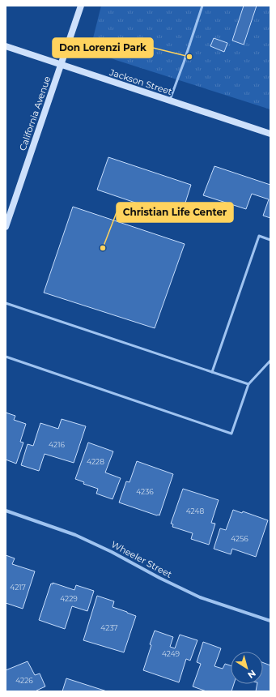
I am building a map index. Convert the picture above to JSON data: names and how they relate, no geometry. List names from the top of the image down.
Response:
{
  "streets": {
    "main road": ["Jackson Street", "California Avenue"],
    "street": ["Wheeler Street"]
  },
  "crossings": [
    ["Jackson Street", "California Avenue"]
  ],
  "places": ["Don Lorenzi Park", "Christian Life Center"],
  "house_numbers": [
    "4216",
    "4228",
    "4236",
    "4248",
    "4256",
    "4217",
    "4229",
    "4237",
    "4249",
    "4226"
  ],
  "north": "bottom right"
}
